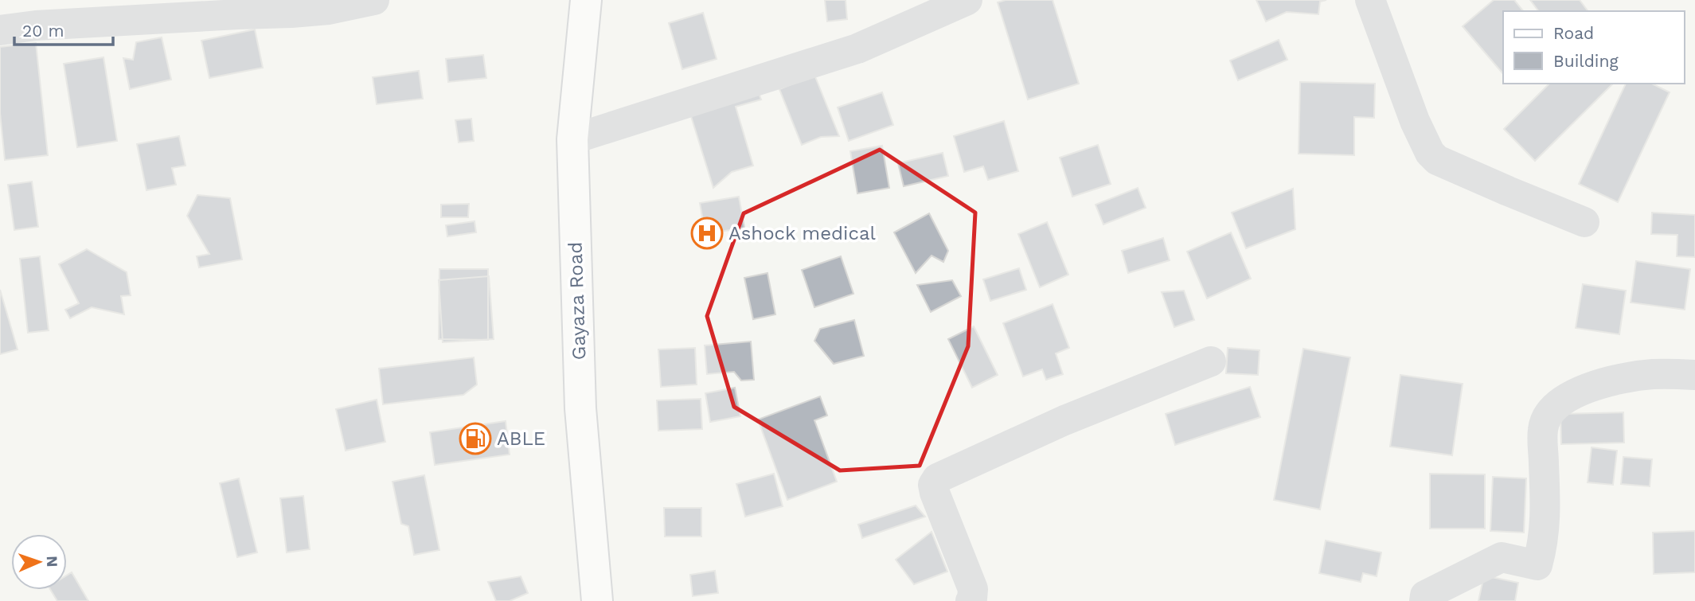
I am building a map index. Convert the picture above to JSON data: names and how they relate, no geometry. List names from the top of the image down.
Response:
{
  "streets": {
    "main road": ["Gayaza Road"]
  },
  "places": {
    "hospital": ["Ashock medical"],
    "fuel station": ["ABLE"]
  },
  "legend": ["Road", "Building"],
  "scale_bar": "20 m",
  "north": "right"
}
